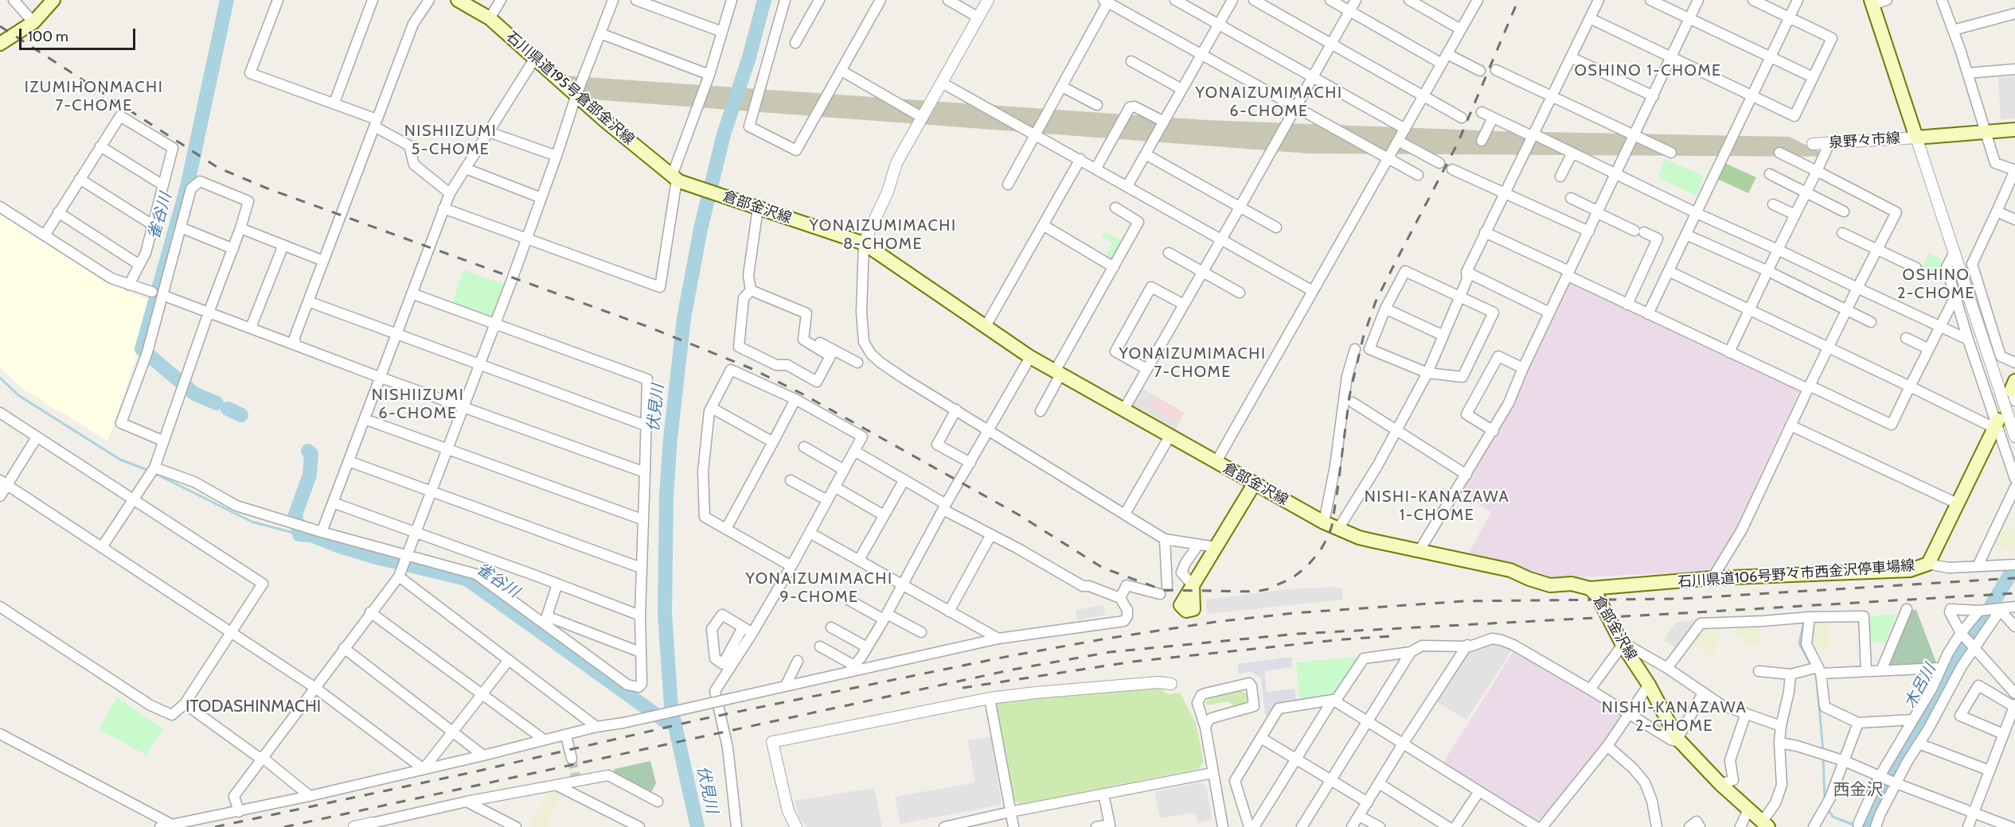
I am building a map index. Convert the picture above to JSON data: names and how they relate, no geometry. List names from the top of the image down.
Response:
{
  "streets": {
    "main road": ["石川県道195号倉部金沢線", "倉部金沢線", "石川県道106号野々市西金沢停車場線"],
    "street": ["泉野々市線"]
  },
  "crossings": [
    ["石川県道195号倉部金沢線", "倉部金沢線"],
    ["倉部金沢線", "石川県道106号野々市西金沢停車場線"]
  ],
  "districts": [
    "OSHINO 1-CHOME",
    "IZUMIHONMACHI 7-CHOME",
    "YONAIZUMIMACHI 6-CHOME",
    "NISHIIZUMI 5-CHOME",
    "YONAIZUMIMACHI 8-CHOME",
    "OSHINO 2-CHOME",
    "YONAIZUMIMACHI 7-CHOME",
    "NISHIIZUMI 6-CHOME",
    "NISHI-KANAZAWA 1-CHOME",
    "YONAIZUMIMACHI 9-CHOME",
    "ITODASHINMACHI",
    "NISHI-KANAZAWA 2-CHOME",
    "西金沢"
  ],
  "water": ["雀谷川", "伏見川", "木呂川"],
  "scale_bar": "100 m"
}
